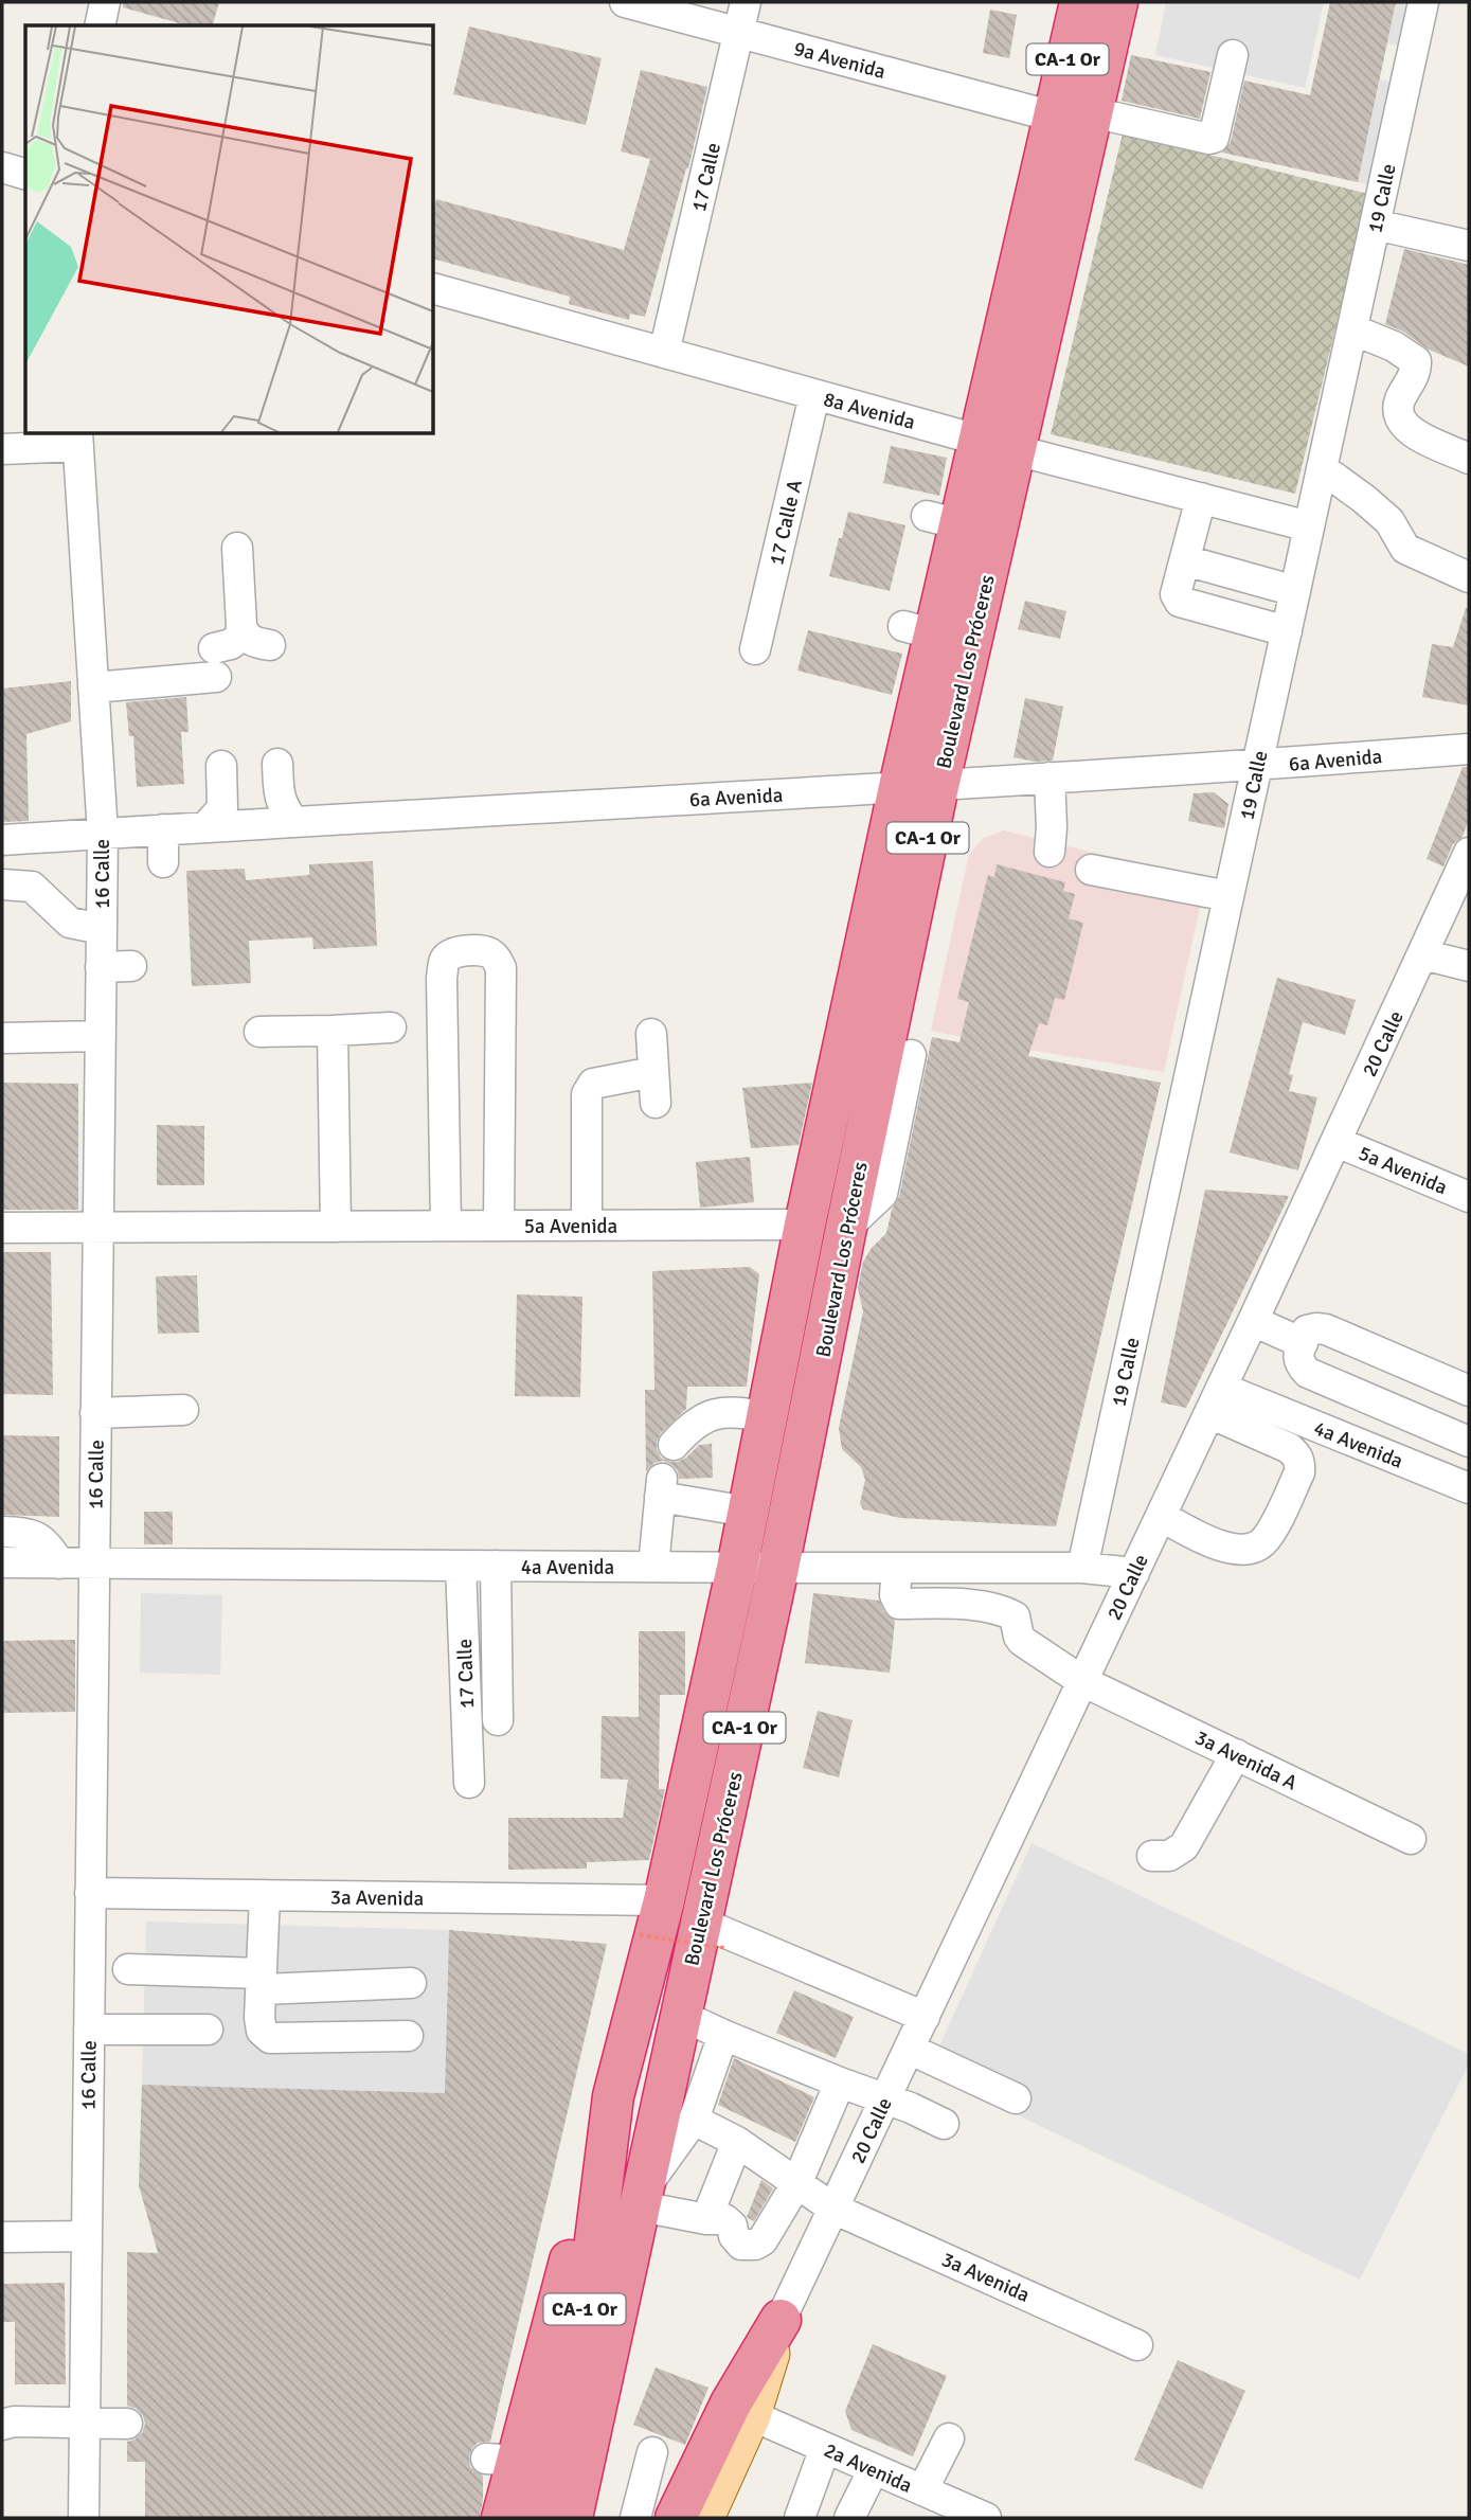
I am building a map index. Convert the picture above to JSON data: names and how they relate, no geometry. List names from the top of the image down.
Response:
{
  "streets": {
    "highway": ["CA-1 Or", "Boulevard Los Próceres"],
    "street": [
      "9a Avenida",
      "17 Calle",
      "19 Calle",
      "8a Avenida",
      "17 Calle A",
      "6a Avenida",
      "16 Calle",
      "20 Calle",
      "5a Avenida",
      "4a Avenida",
      "3a Avenida A",
      "3a Avenida",
      "2a Avenida"
    ]
  },
  "crossings": [
    ["9a Avenida", "17 Calle"],
    ["9a Avenida", "Boulevard Los Próceres"],
    ["17 Calle", "8a Avenida"],
    ["17 Calle", "4a Avenida"],
    ["19 Calle", "8a Avenida"],
    ["19 Calle", "6a Avenida"],
    ["19 Calle", "4a Avenida"],
    ["8a Avenida", "17 Calle A"],
    ["8a Avenida", "Boulevard Los Próceres"],
    ["Boulevard Los Próceres", "6a Avenida"],
    ["Boulevard Los Próceres", "5a Avenida"],
    ["Boulevard Los Próceres", "4a Avenida"],
    ["Boulevard Los Próceres", "3a Avenida"],
    ["6a Avenida", "16 Calle"],
    ["16 Calle", "5a Avenida"],
    ["16 Calle", "4a Avenida"],
    ["16 Calle", "3a Avenida"],
    ["20 Calle", "5a Avenida"],
    ["20 Calle", "4a Avenida"],
    ["20 Calle", "3a Avenida A"],
    ["20 Calle", "3a Avenida"],
    ["4a Avenida", "3a Avenida A"]
  ]
}
